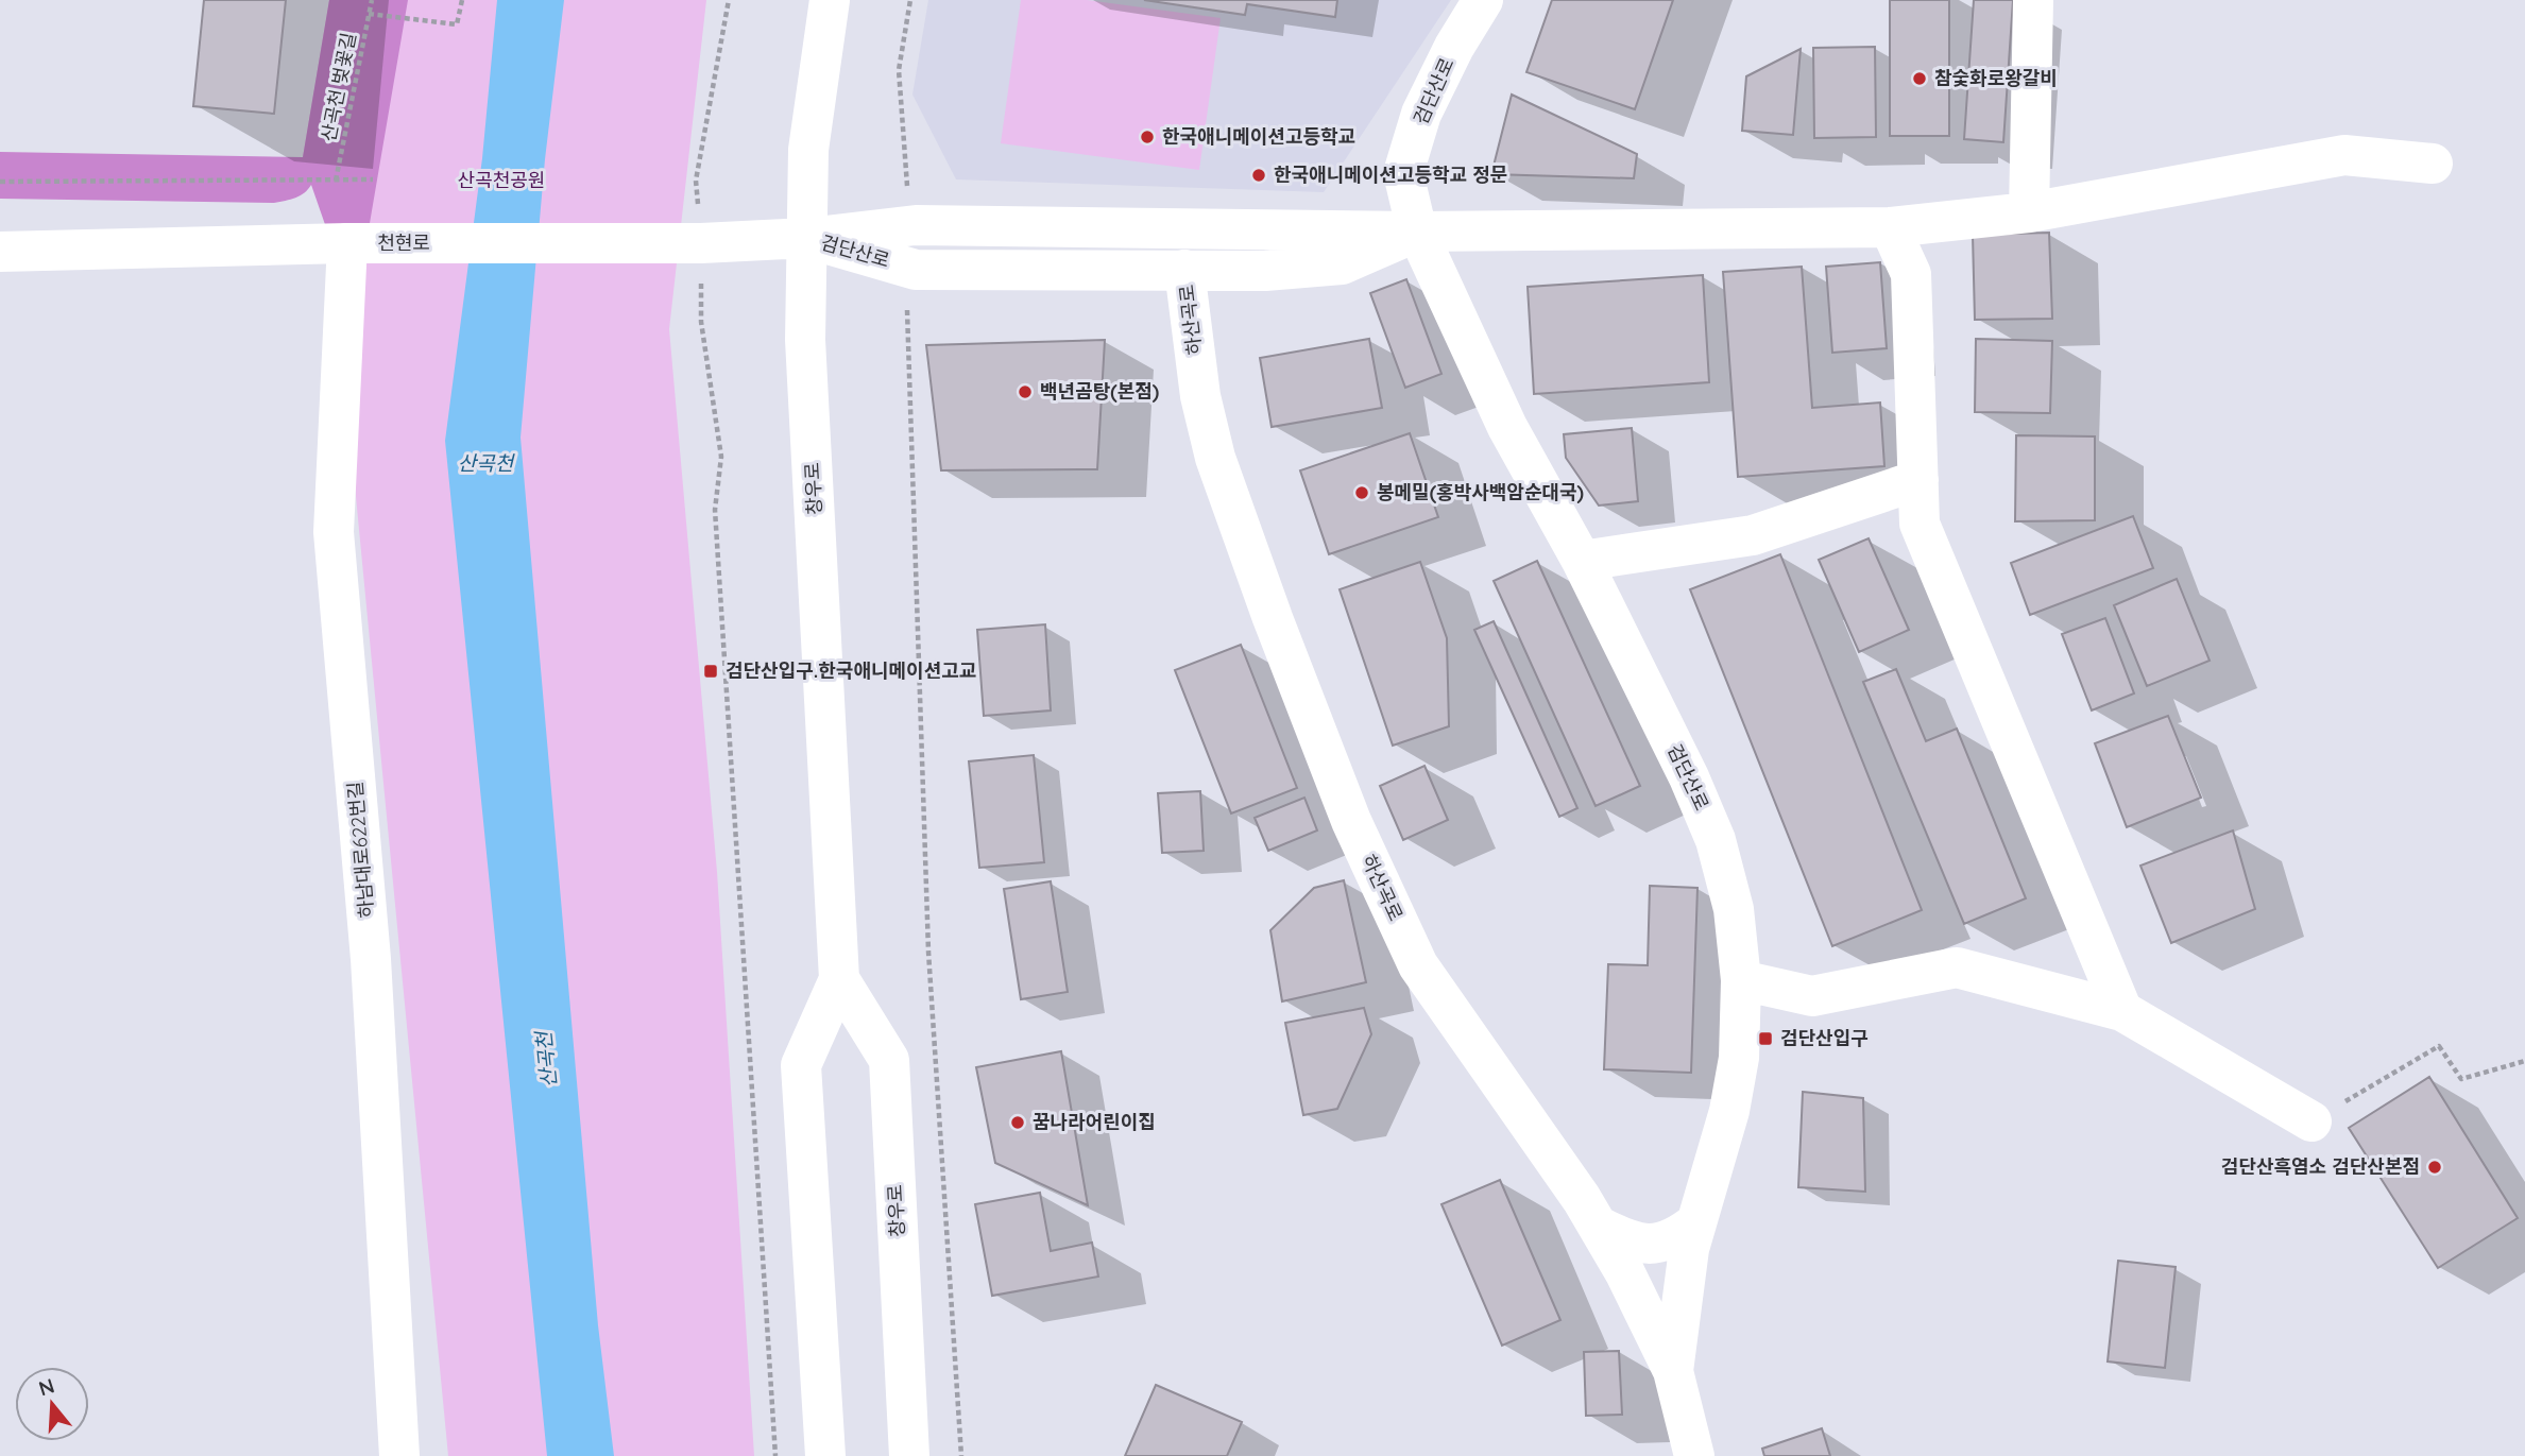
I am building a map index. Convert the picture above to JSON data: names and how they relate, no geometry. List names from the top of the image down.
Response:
{
  "streets": {
    "street": [
      "검단산로",
      "천현로",
      "하산곡로",
      "창우로",
      "하남대로622번길"
    ],
    "path": ["산곡천 벚꽃길"]
  },
  "crossings": [
    ["검단산로", "천현로"],
    ["검단산로", "하산곡로"],
    ["검단산로", "창우로"],
    ["천현로", "창우로"],
    ["천현로", "하남대로622번길"]
  ],
  "water": ["산곡천"],
  "parks": ["산곡천공원"],
  "places": {
    "other": [
      "참숯화로왕갈비",
      "한국애니메이션고등학교",
      "한국애니메이션고등학교 정문",
      "백년곰탕(본점)",
      "봉메밀(홍박사백암순대국)",
      "꿈나라어린이집",
      "검단산흑염소 검단산본점"
    ],
    "transit": ["검단산입구.한국애니메이션고교", "검단산입구"]
  },
  "north": "top"
}
